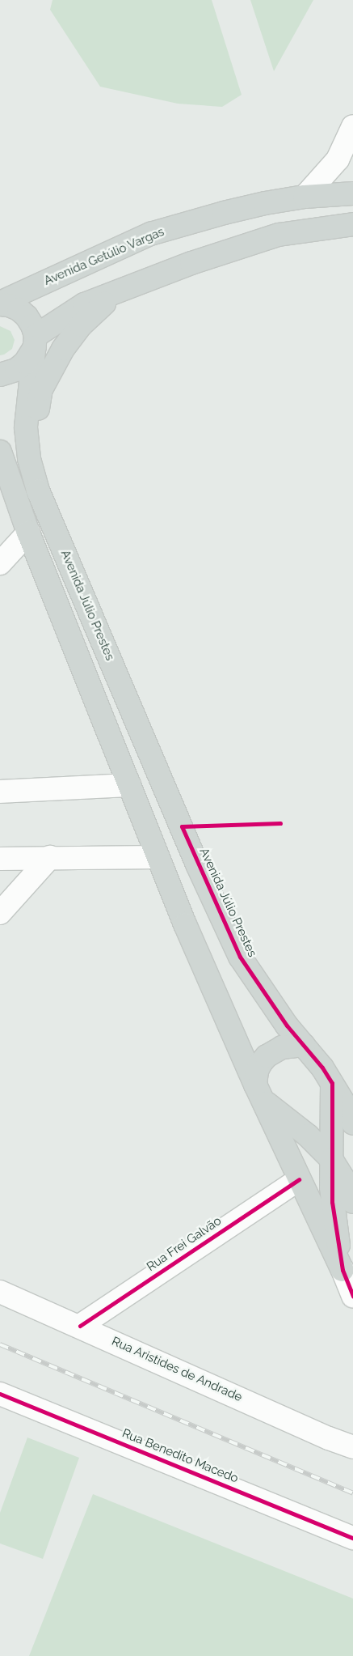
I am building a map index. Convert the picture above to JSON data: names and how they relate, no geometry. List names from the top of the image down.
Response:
{
  "streets": {
    "main road": ["Avenida Getúlio Vargas", "Avenida Júlio Prestes"],
    "street": ["Rua Frei Galvão", "Rua Aristides de Andrade", "Rua Benedito Macedo"]
  },
  "crossings": [
    ["Rua Frei Galvão", "Rua Aristides de Andrade"]
  ]
}
